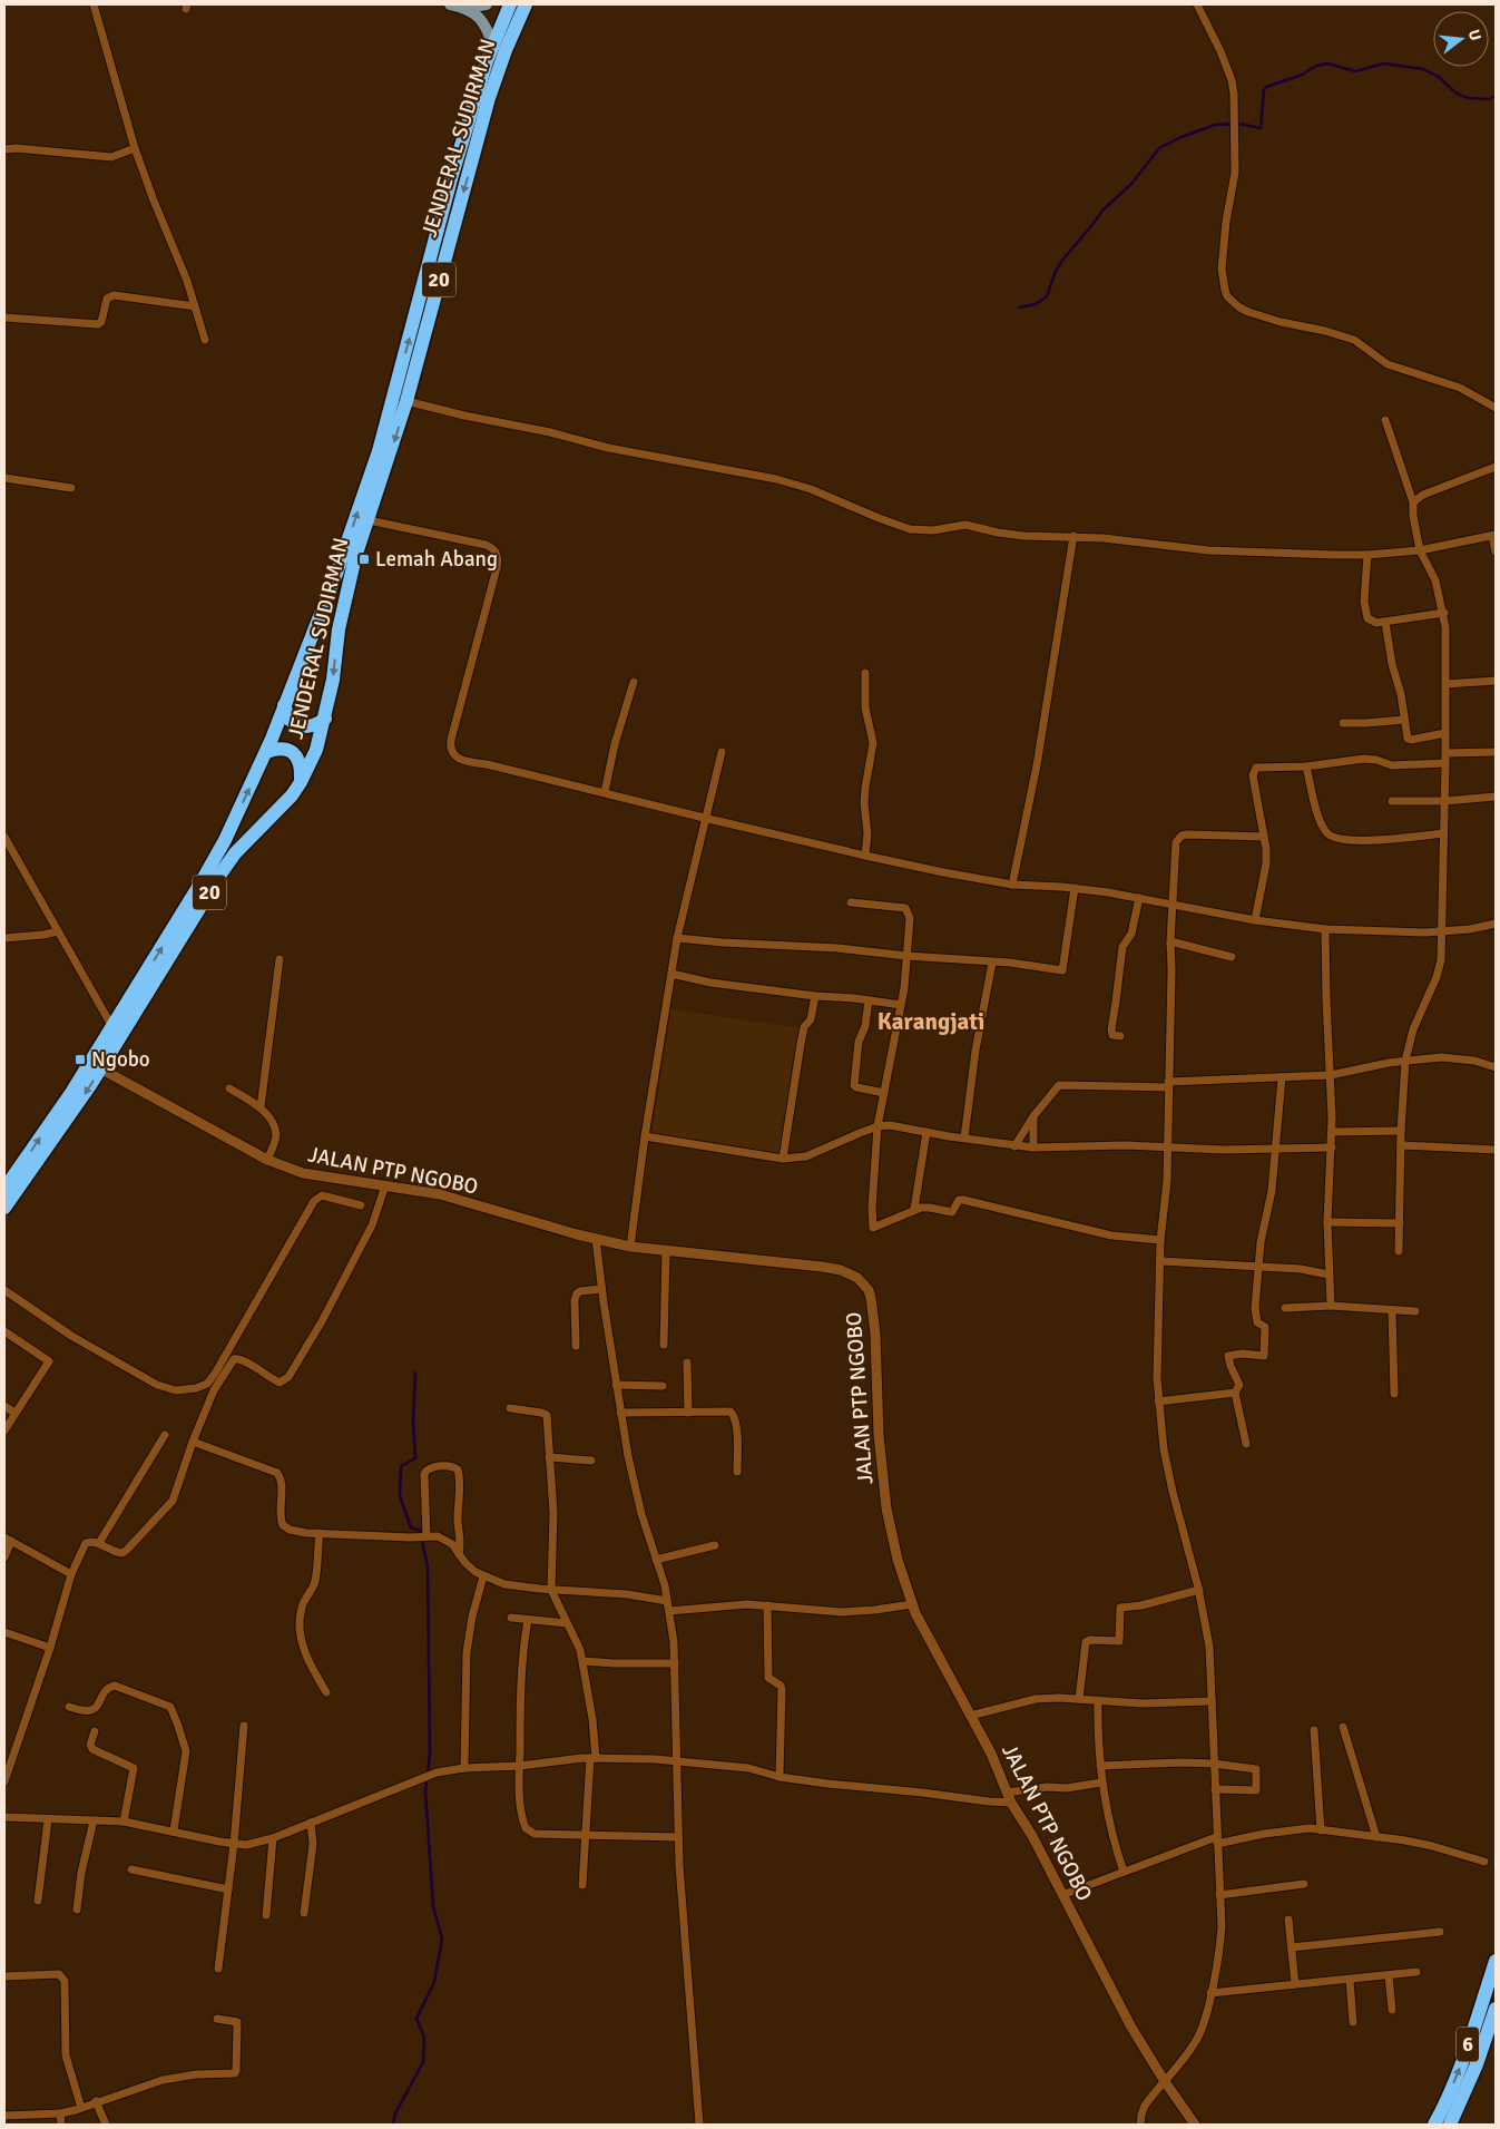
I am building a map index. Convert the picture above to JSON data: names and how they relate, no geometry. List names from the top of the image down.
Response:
{
  "streets": {
    "highway": ["JENDERAL SUDIRMAN", "20", "6"],
    "main road": ["JALAN PTP NGOBO"]
  },
  "crossings": [
    ["JENDERAL SUDIRMAN", "JALAN PTP NGOBO"]
  ],
  "districts": ["Karangjati"],
  "places": {
    "transit": ["Lemah Abang", "Ngobo"]
  },
  "north": "right"
}
